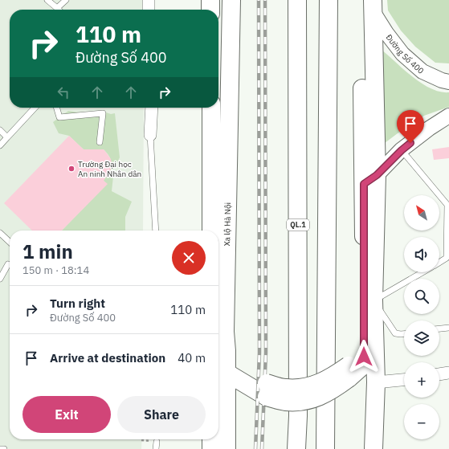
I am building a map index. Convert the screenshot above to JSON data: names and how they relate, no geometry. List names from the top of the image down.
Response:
{
  "streets": {
    "highway": ["Xa lộ Hà Nội", "QL.1"],
    "street": ["Đường Số 400"]
  },
  "places": ["Trường Đại học An ninh Nhân dân"],
  "north": "top left",
  "page": {
    "turn": ["110 m", "Đường Số 400"],
    "map_buttons": ["+", "−"],
    "heading": ["1 min", "150 m · 18:14"],
    "list": [
      {
        "name": "Turn right",
        "note": "Đường Số 400",
        "value": "110 m"
      },
      {
        "name": "Arrive at destination",
        "value": "40 m"
      }
    ],
    "buttons": ["Exit", "Share"]
  }
}
